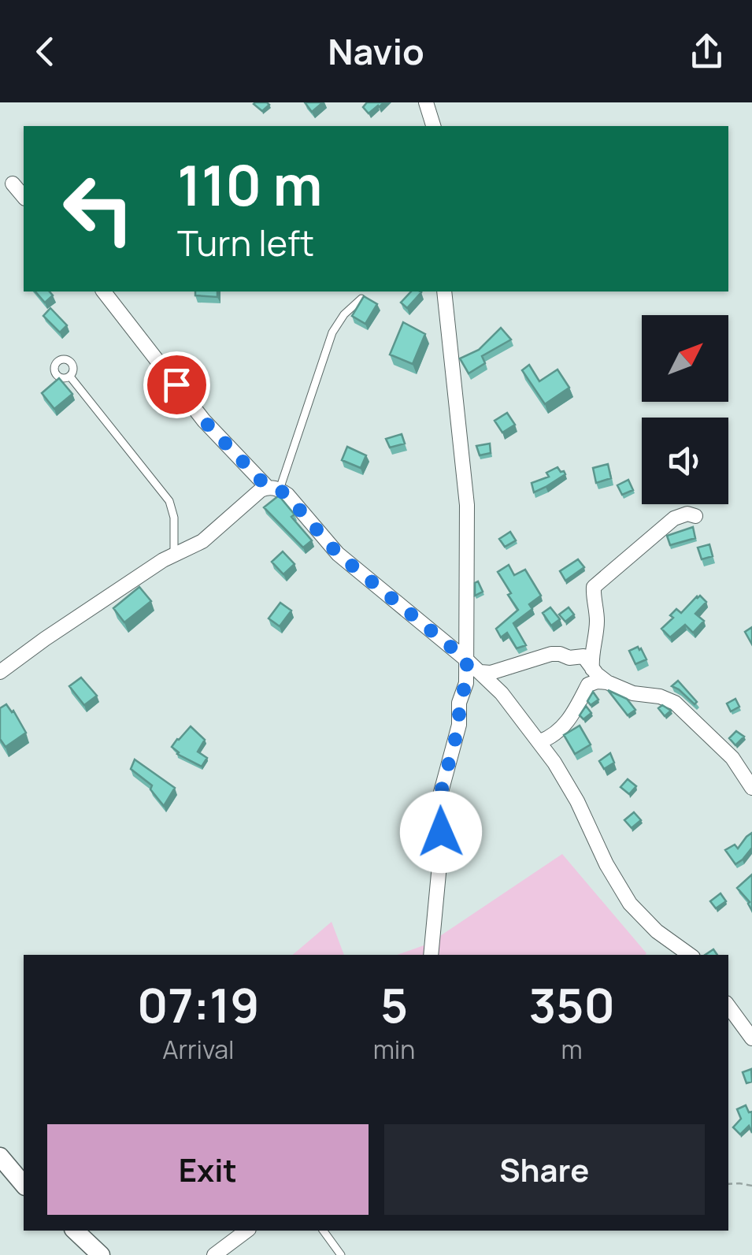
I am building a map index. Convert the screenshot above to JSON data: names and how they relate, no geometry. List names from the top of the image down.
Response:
{
  "north": "top right",
  "page": {
    "header": "Navio",
    "turn": ["110 m", "Turn left"],
    "eta": [
      "07:19",
      "Arrival",
      "5",
      "min",
      "350",
      "m"
    ],
    "buttons": ["Exit", "Share"]
  }
}
